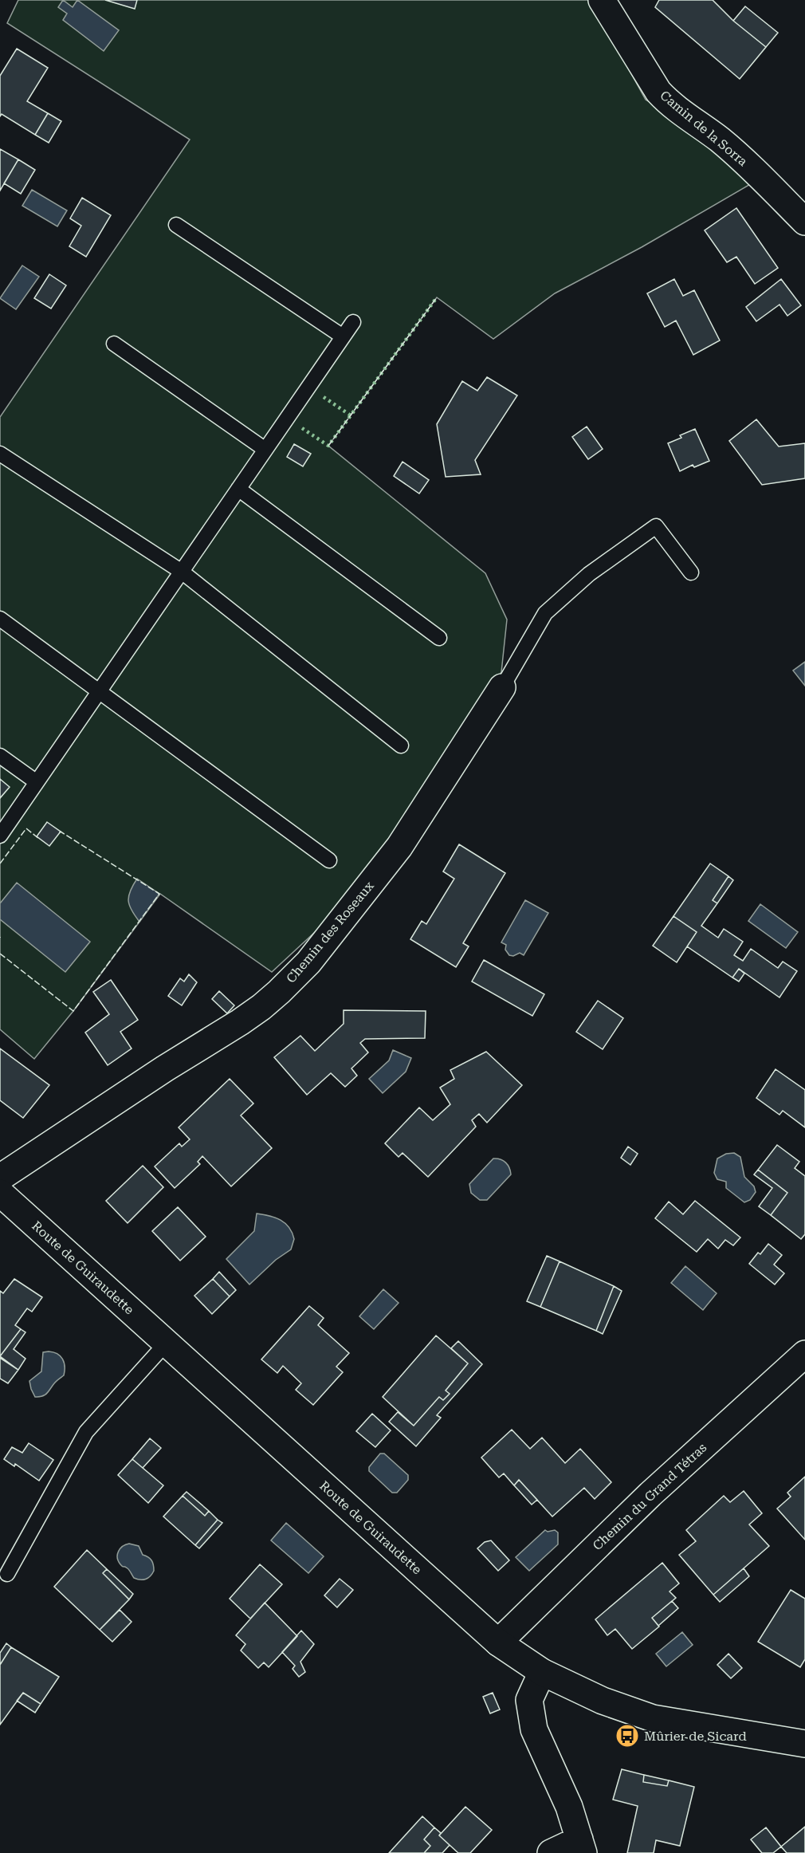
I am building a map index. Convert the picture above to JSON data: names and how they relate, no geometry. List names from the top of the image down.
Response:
{
  "streets": {
    "street": [
      "Camin de la Sorra",
      "Chemin des Roseaux",
      "Route de Guiraudette",
      "Chemin du Grand Tétras"
    ]
  },
  "crossings": [
    ["Route de Guiraudette", "Chemin du Grand Tétras"]
  ],
  "places": {
    "bus stop": ["Mûrier de Sicard"]
  }
}
